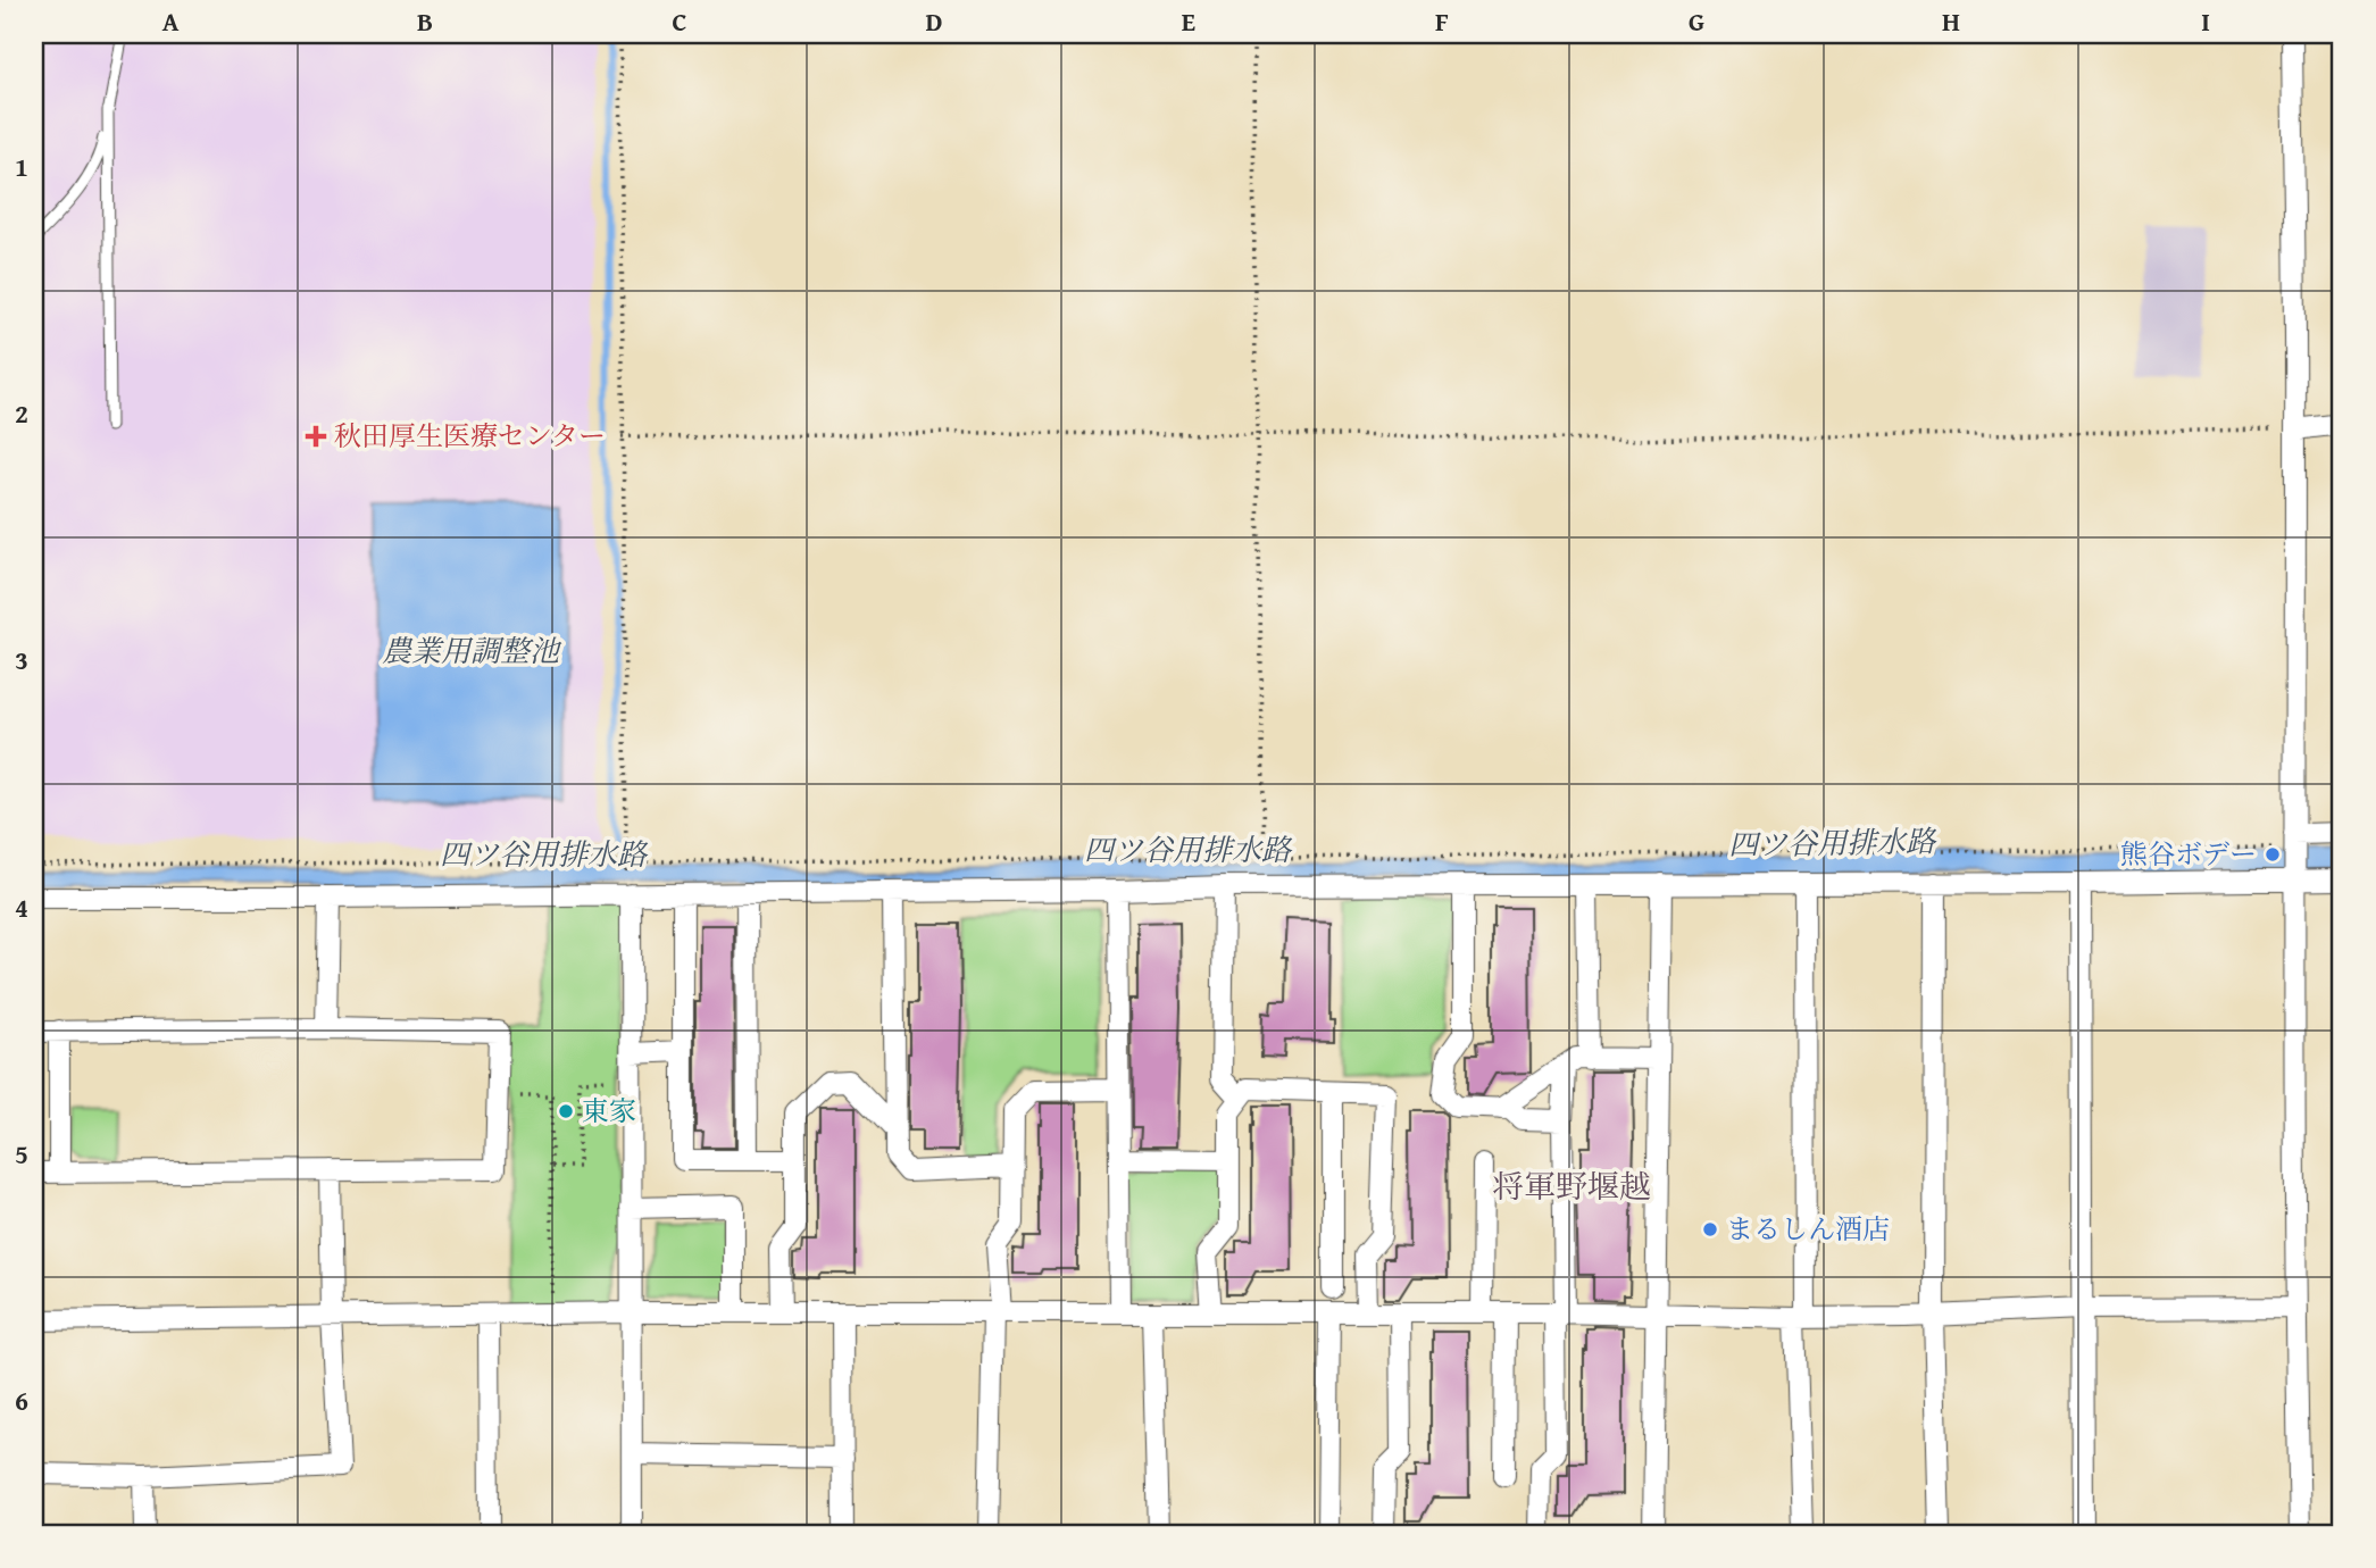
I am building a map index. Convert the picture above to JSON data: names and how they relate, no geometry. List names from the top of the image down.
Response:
{
  "districts": ["将軍野堰越"],
  "water": ["農業用調整池", "四ツ谷用排水路"],
  "places": {
    "health": ["秋田厚生医療センター"],
    "other": ["熊谷ボデー", "東家", "まるしん酒店"]
  },
  "grid": {
    "columns": [
      "A",
      "B",
      "C",
      "D",
      "E",
      "F",
      "G",
      "H",
      "I"
    ],
    "rows": [
      "1",
      "2",
      "3",
      "4",
      "5",
      "6"
    ]
  }
}
